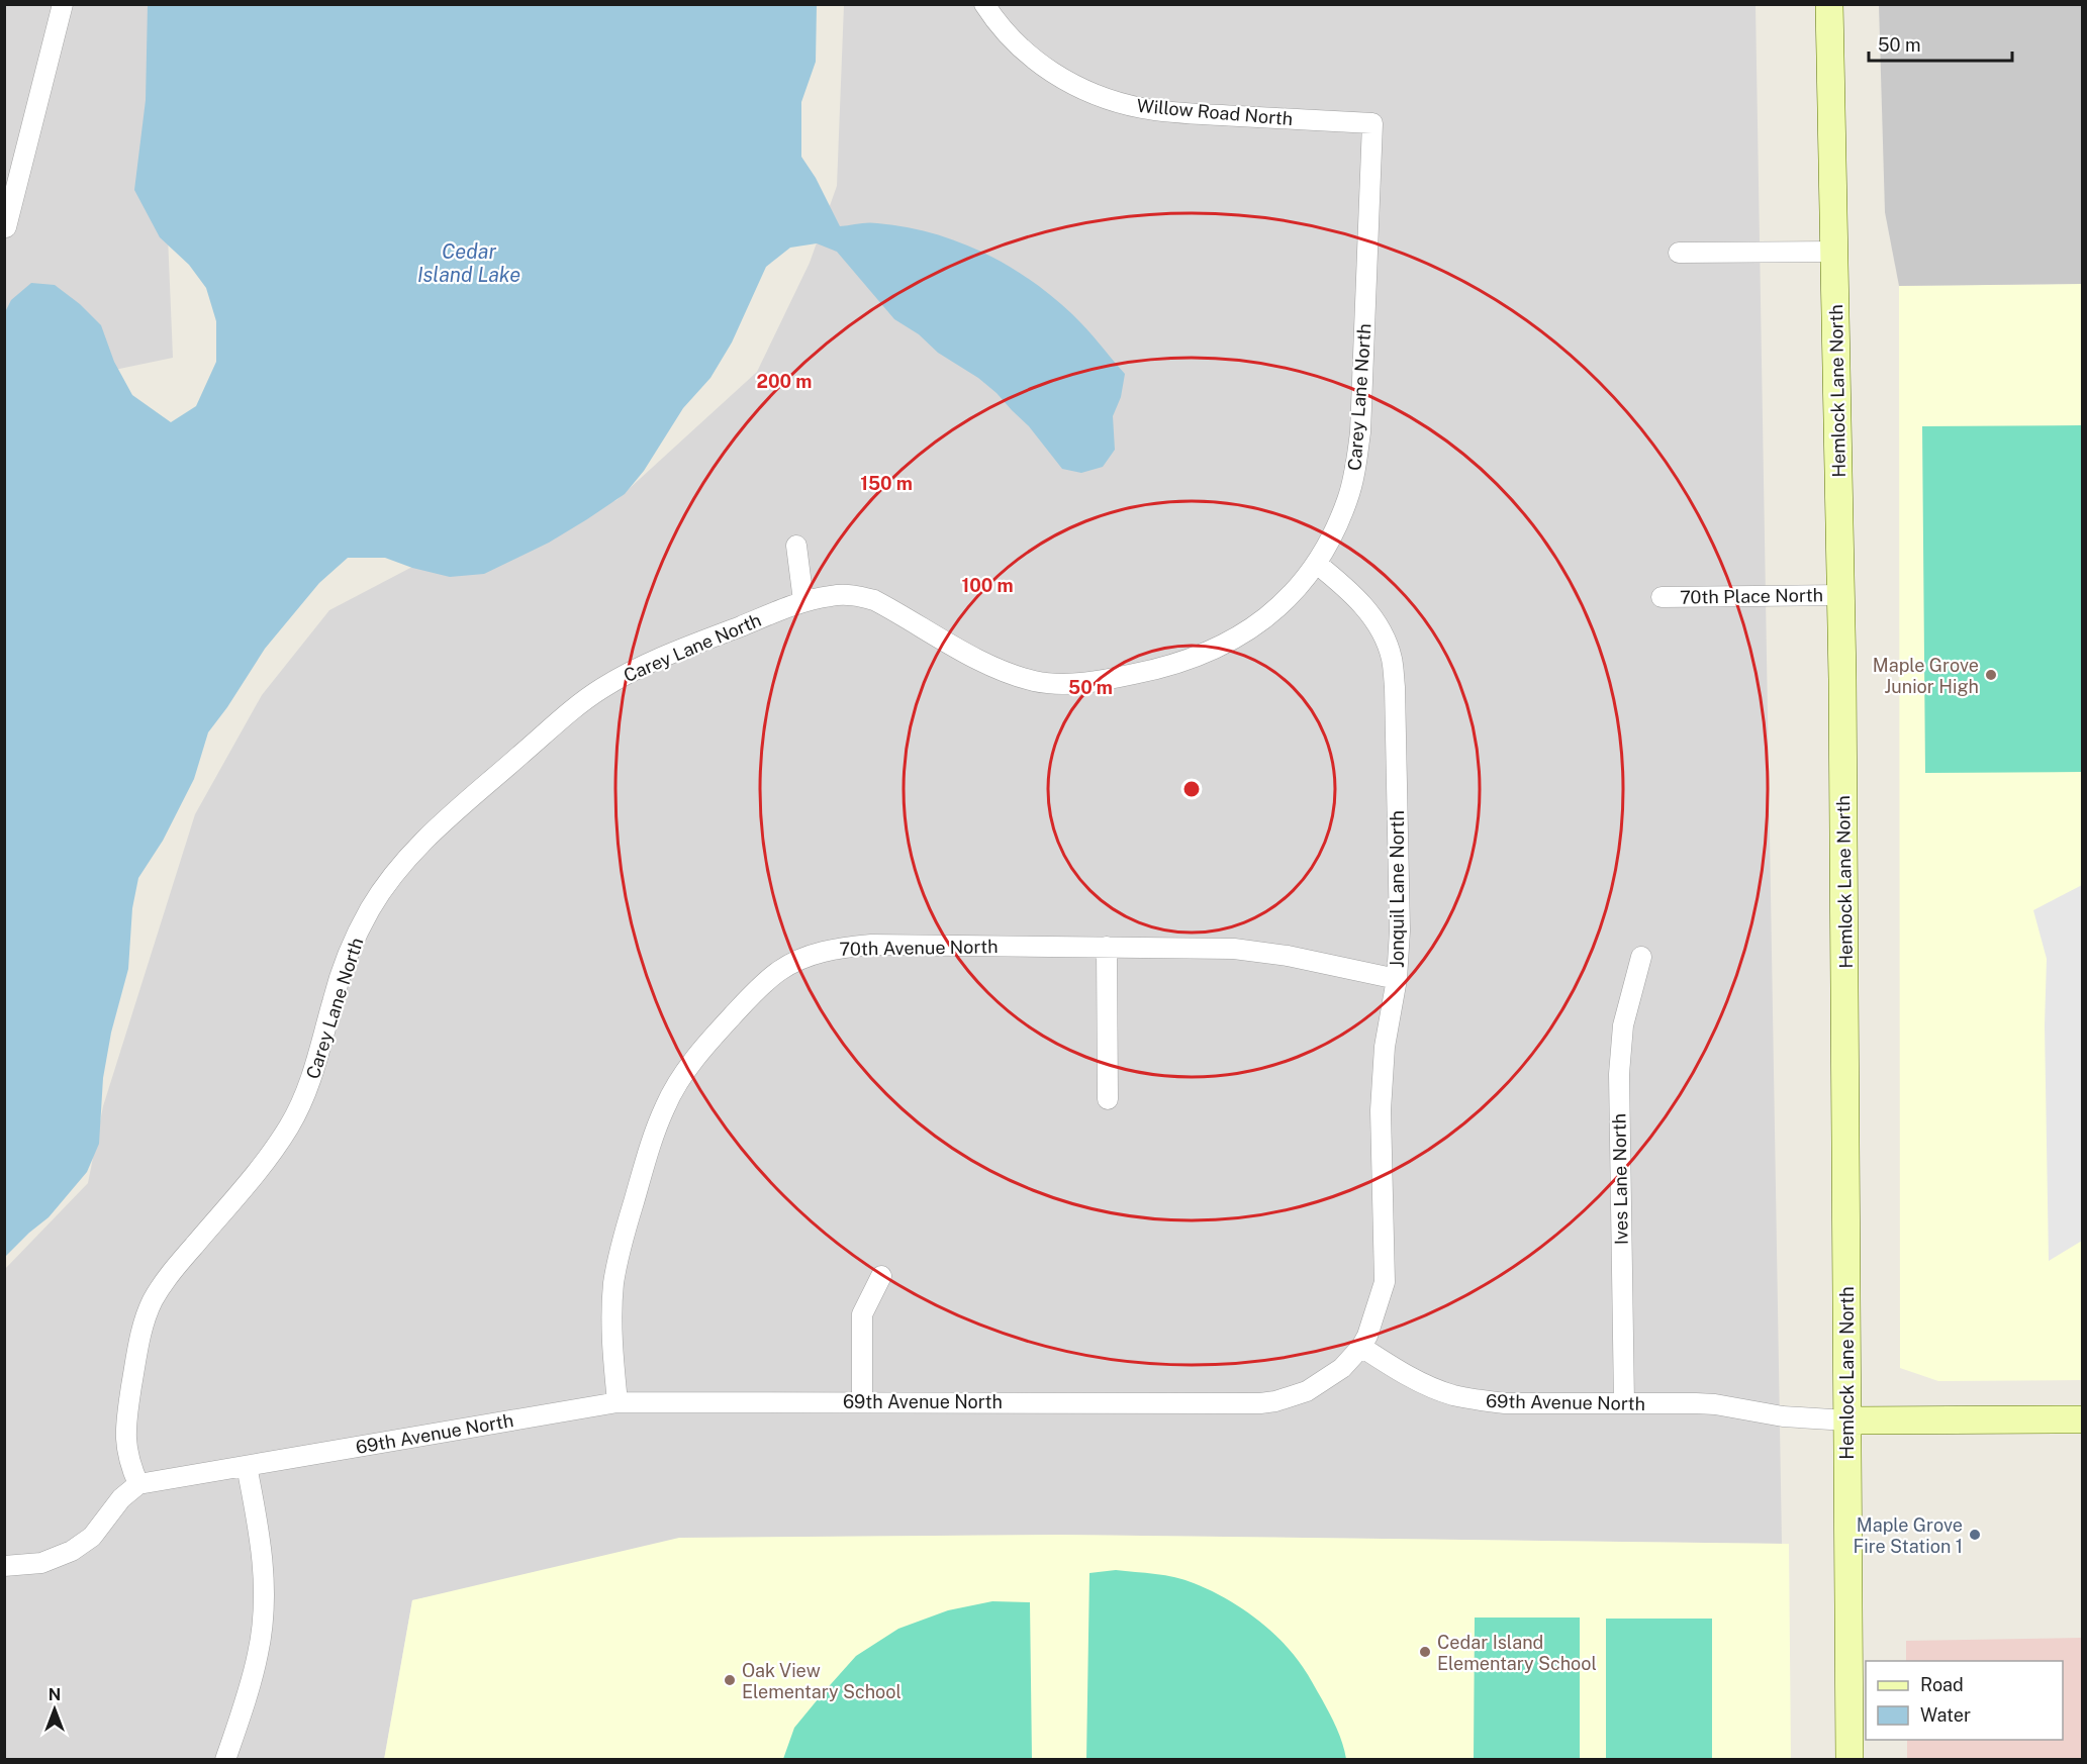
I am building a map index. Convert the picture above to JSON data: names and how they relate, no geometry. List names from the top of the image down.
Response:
{
  "streets": {
    "main road": ["Hemlock Lane North"],
    "street": [
      "Willow Road North",
      "Carey Lane North",
      "70th Place North",
      "Jonquil Lane North",
      "70th Avenue North",
      "Ives Lane North",
      "69th Avenue North"
    ]
  },
  "crossings": [
    ["Willow Road North", "Carey Lane North"],
    ["Hemlock Lane North", "70th Place North"],
    ["Hemlock Lane North", "69th Avenue North"],
    ["Carey Lane North", "Jonquil Lane North"],
    ["Carey Lane North", "69th Avenue North"],
    ["Jonquil Lane North", "70th Avenue North"],
    ["Jonquil Lane North", "69th Avenue North"],
    ["70th Avenue North", "69th Avenue North"],
    ["Ives Lane North", "69th Avenue North"]
  ],
  "water": ["Cedar Island Lake"],
  "places": [
    "Maple Grove Junior High",
    "Maple Grove Fire Station 1",
    "Cedar Island Elementary School",
    "Oak View Elementary School"
  ],
  "legend": ["Road", "Water"],
  "scale_bar": "50 m",
  "north": "top",
  "rings": [
    "200 m",
    "150 m",
    "100 m",
    "50 m"
  ]
}
